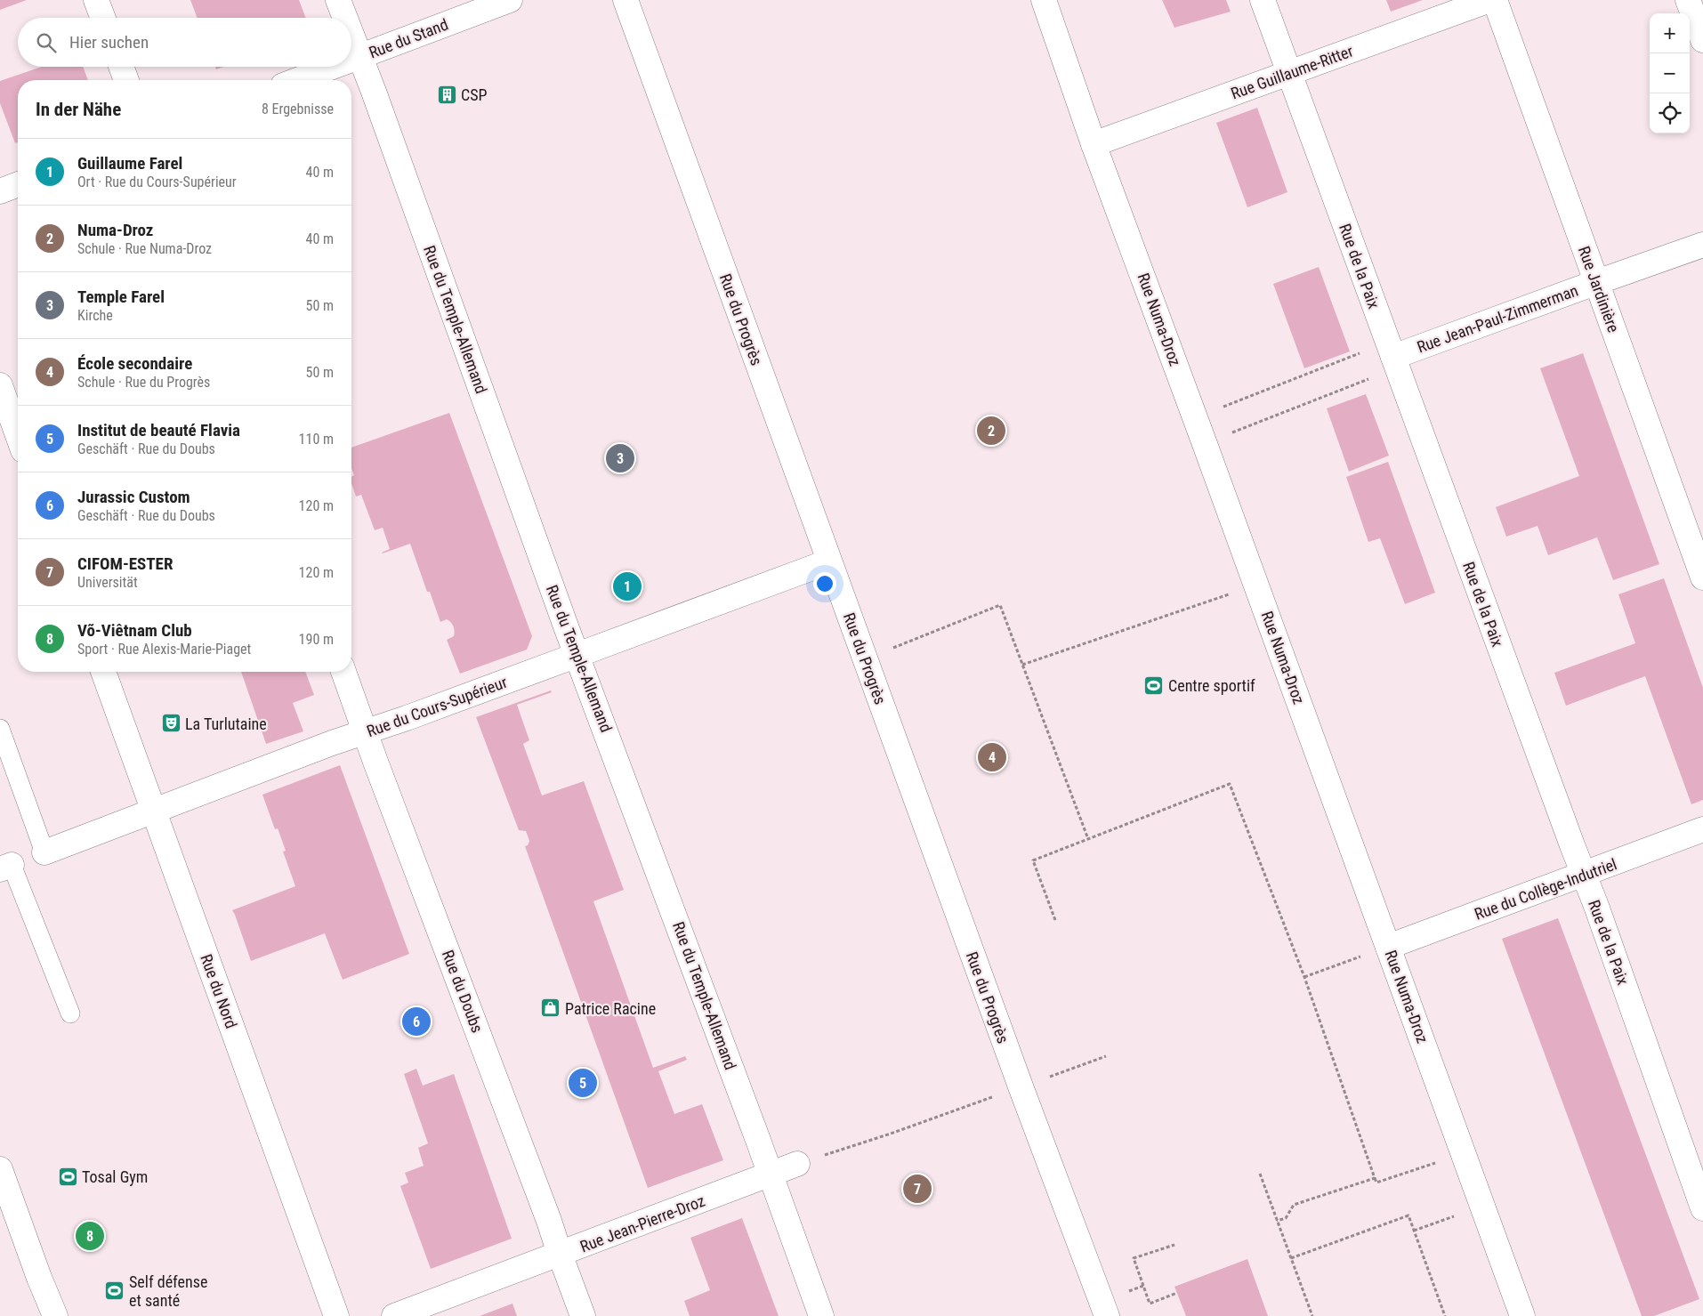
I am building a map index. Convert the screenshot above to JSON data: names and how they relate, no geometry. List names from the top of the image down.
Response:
{
  "streets": {
    "street": [
      "Rue du Stand",
      "Rue Guillaume-Ritter",
      "Rue de la Paix",
      "Rue Jardinière",
      "Rue Jean-Paul-Zimmerman",
      "Rue du Temple-Allemand",
      "Rue du Progrès",
      "Rue Numa-Droz",
      "Rue du Cours-Supérieur",
      "Rue du Collège-Indutriel",
      "Rue du Nord",
      "Rue du Doubs",
      "Rue Jean-Pierre-Droz"
    ]
  },
  "crossings": [
    ["Rue du Stand", "Rue du Temple-Allemand"],
    ["Rue Guillaume-Ritter", "Rue de la Paix"],
    ["Rue Guillaume-Ritter", "Rue Numa-Droz"],
    ["Rue de la Paix", "Rue Jean-Paul-Zimmerman"],
    ["Rue de la Paix", "Rue du Collège-Indutriel"],
    ["Rue Jardinière", "Rue Jean-Paul-Zimmerman"],
    ["Rue du Temple-Allemand", "Rue du Cours-Supérieur"],
    ["Rue du Temple-Allemand", "Rue Jean-Pierre-Droz"],
    ["Rue du Progrès", "Rue du Cours-Supérieur"],
    ["Rue Numa-Droz", "Rue du Collège-Indutriel"],
    ["Rue du Cours-Supérieur", "Rue du Nord"],
    ["Rue du Cours-Supérieur", "Rue du Doubs"],
    ["Rue du Doubs", "Rue Jean-Pierre-Droz"]
  ],
  "places": {
    "building": ["CSP"],
    "sports": ["Centre sportif", "Tosal Gym", "Self défense et santé"],
    "theatre": ["La Turlutaine"],
    "shop": ["Patrice Racine"]
  },
  "page": {
    "map_buttons": ["+", "−"],
    "search": "Hier suchen",
    "heading": ["In der Nähe", "8 Ergebnisse"],
    "list": [
      {
        "mark": "1",
        "name": "Guillaume Farel",
        "note": "Ort · Rue du Cours-Supérieur",
        "value": "40 m"
      },
      {
        "mark": "2",
        "name": "Numa-Droz",
        "note": "Schule · Rue Numa-Droz",
        "value": "40 m"
      },
      {
        "mark": "3",
        "name": "Temple Farel",
        "note": "Kirche",
        "value": "50 m"
      },
      {
        "mark": "4",
        "name": "École secondaire",
        "note": "Schule · Rue du Progrès",
        "value": "50 m"
      },
      {
        "mark": "5",
        "name": "Institut de beauté Flavia",
        "note": "Geschäft · Rue du Doubs",
        "value": "110 m"
      },
      {
        "mark": "6",
        "name": "Jurassic Custom",
        "note": "Geschäft · Rue du Doubs",
        "value": "120 m"
      },
      {
        "mark": "7",
        "name": "CIFOM-ESTER",
        "note": "Universität",
        "value": "120 m"
      },
      {
        "mark": "8",
        "name": "Võ-Viêtnam Club",
        "note": "Sport · Rue Alexis-Marie-Piaget",
        "value": "190 m"
      }
    ],
    "pins": [
      "2",
      "3",
      "1",
      "4",
      "6",
      "5",
      "7",
      "8"
    ]
  }
}
